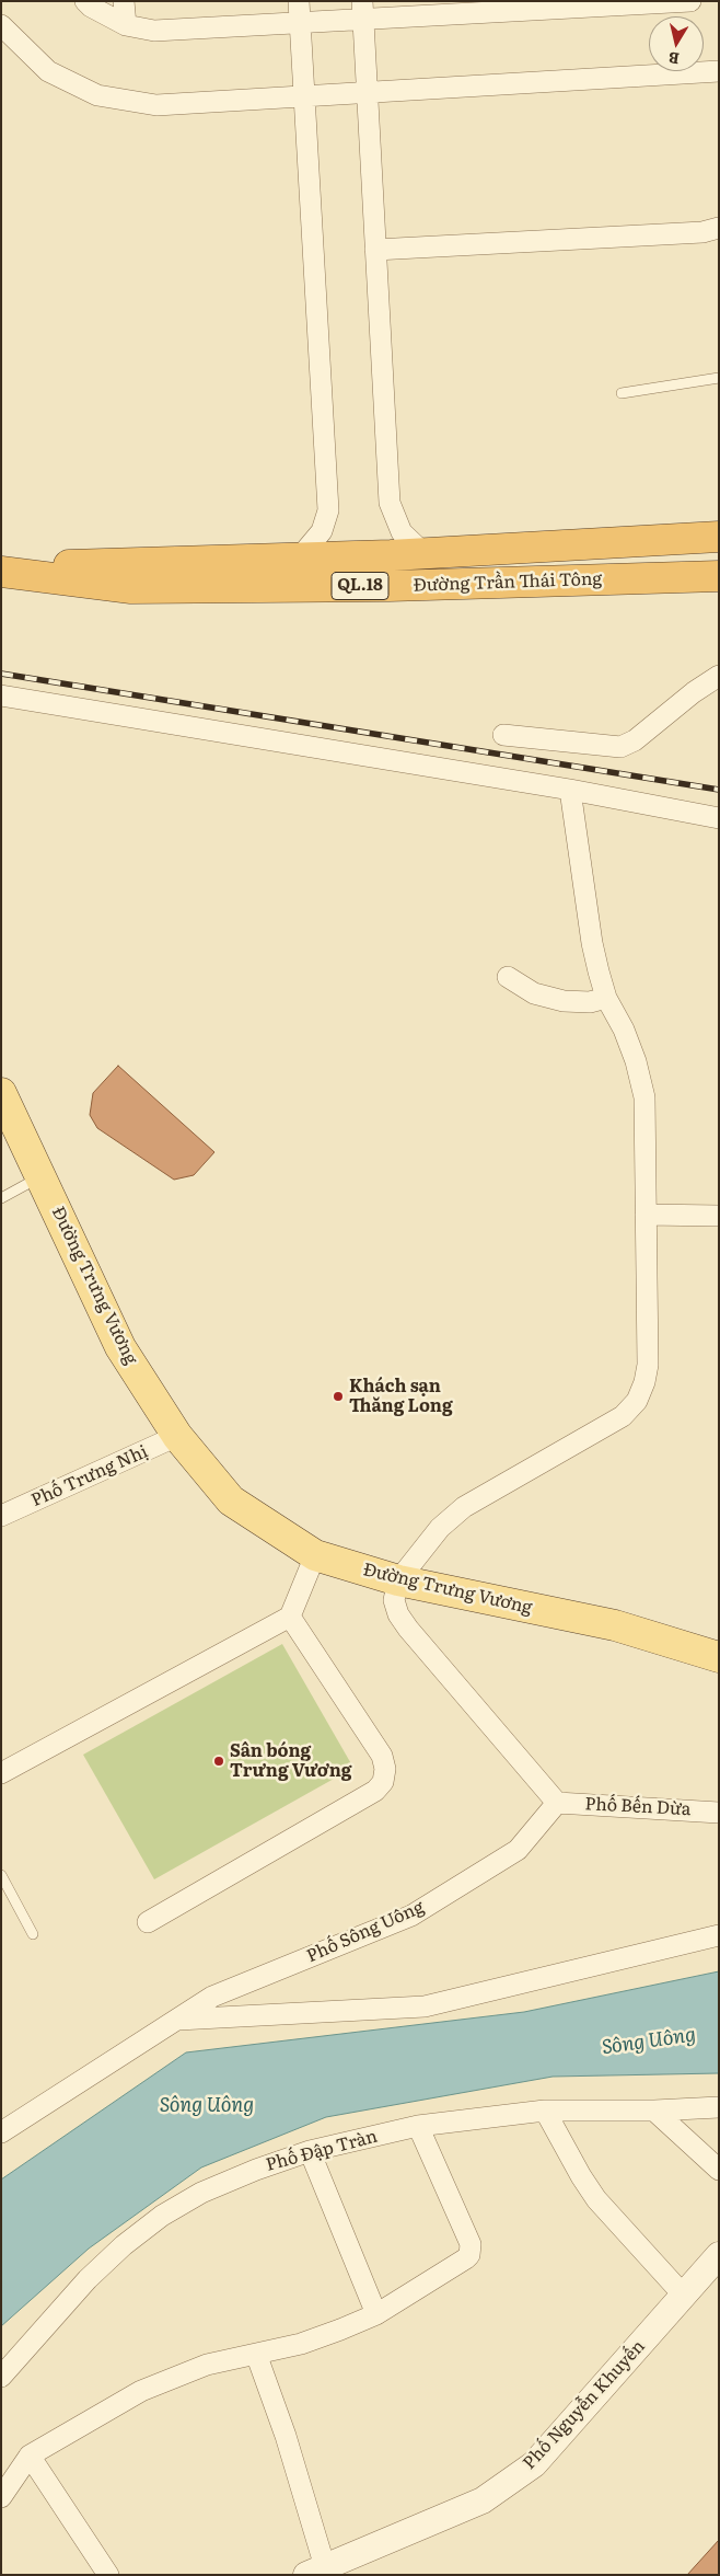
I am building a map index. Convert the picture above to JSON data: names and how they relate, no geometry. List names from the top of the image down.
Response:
{
  "streets": {
    "highway": ["Đường Trần Thái Tông", "QL.18"],
    "main road": ["Đường Trưng Vương"],
    "street": [
      "Phố Trưng Nhị",
      "Phố Bến Dừa",
      "Phố Sông Uông",
      "Phố Đập Tràn",
      "Phố Nguyễn Khuyến"
    ]
  },
  "crossings": [
    ["Đường Trưng Vương", "Phố Trưng Nhị"],
    ["Phố Bến Dừa", "Phố Sông Uông"]
  ],
  "water": ["Sông Uông"],
  "places": ["Khách sạn Thăng Long", "Sân bóng Trưng Vương"],
  "north": "bottom"
}
